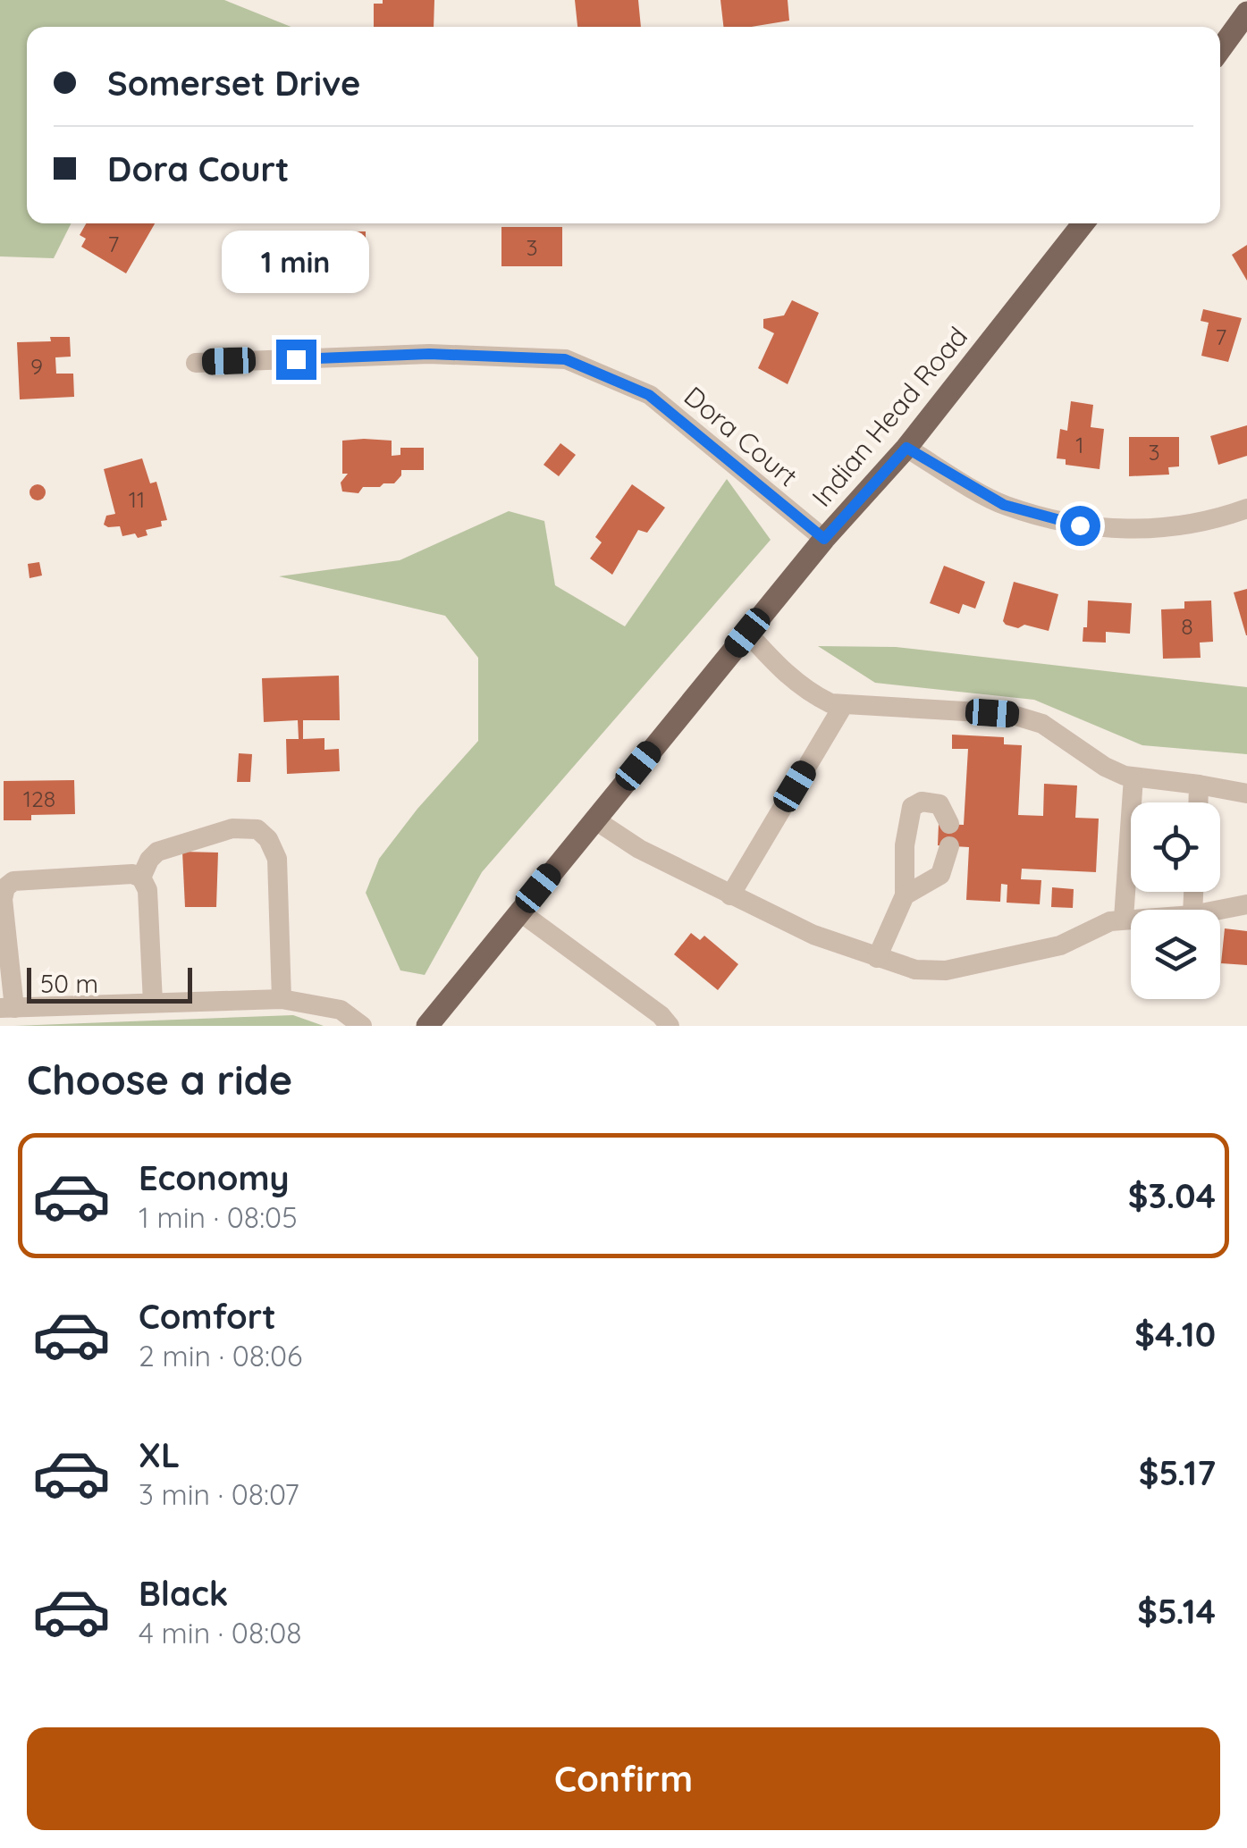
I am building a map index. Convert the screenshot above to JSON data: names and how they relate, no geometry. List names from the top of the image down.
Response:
{
  "streets": {
    "main road": ["Indian Head Road"],
    "street": ["Dora Court"]
  },
  "crossings": [
    ["Indian Head Road", "Dora Court"]
  ],
  "house_numbers": [
    "7",
    "3",
    "7",
    "9",
    "1",
    "3",
    "11",
    "8",
    "128"
  ],
  "scale_bar": "50 m",
  "page": {
    "banner": ["Somerset Drive", "Dora Court"],
    "bubble": "1 min",
    "scale": "50 m",
    "heading": "Choose a ride",
    "list": [
      {
        "name": "Economy",
        "note": "1 min · 08:05",
        "value": "$3.04"
      },
      {
        "name": "Comfort",
        "note": "2 min · 08:06",
        "value": "$4.10"
      },
      {
        "name": "XL",
        "note": "3 min · 08:07",
        "value": "$5.17"
      },
      {
        "name": "Black",
        "note": "4 min · 08:08",
        "value": "$5.14"
      }
    ],
    "buttons": "Confirm"
  }
}
